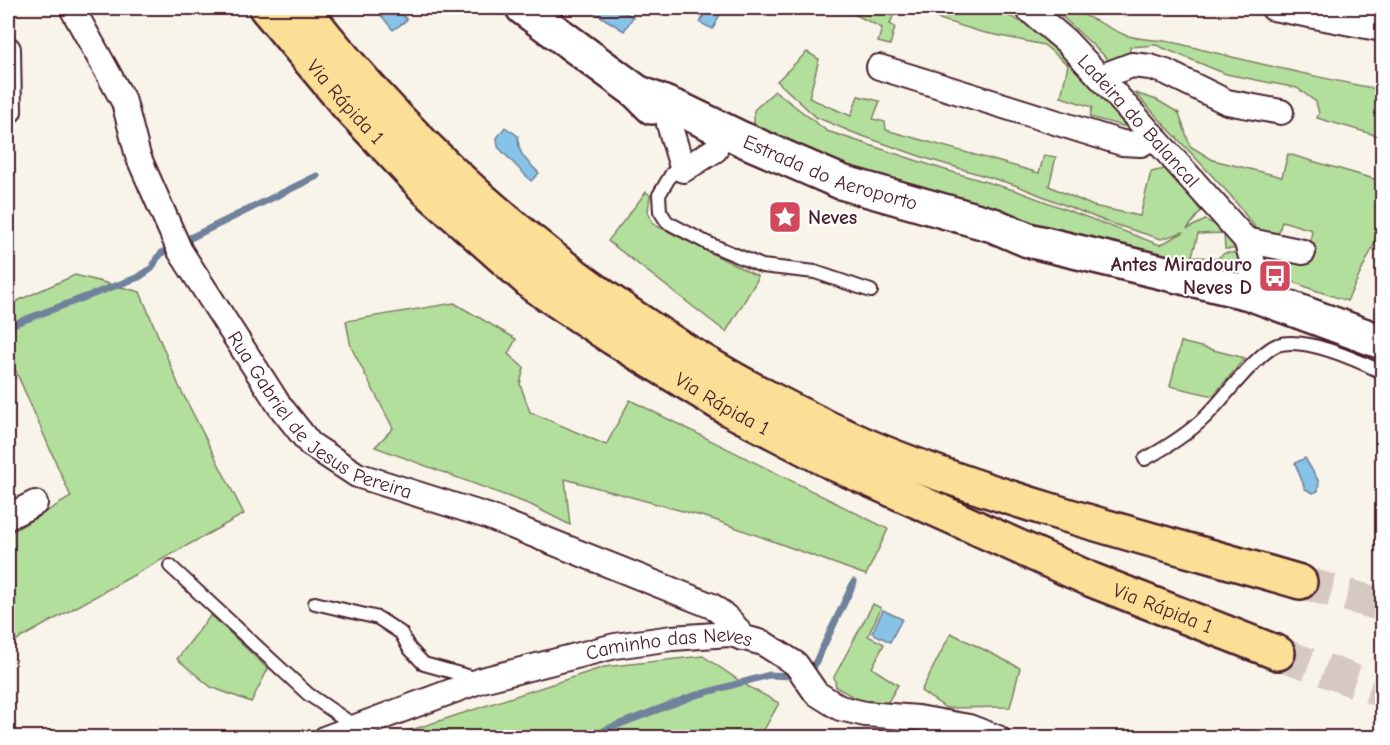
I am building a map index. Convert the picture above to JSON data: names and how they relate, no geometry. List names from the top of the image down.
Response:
{
  "streets": {
    "highway": ["Via Rápida 1"],
    "main road": ["Estrada do Aeroporto"],
    "street": ["Ladeira do Balancal", "Rua Gabriel de Jesus Pereira", "Caminho das Neves"]
  },
  "crossings": [
    ["Ladeira do Balancal", "Estrada do Aeroporto"],
    ["Rua Gabriel de Jesus Pereira", "Caminho das Neves"]
  ],
  "places": {
    "place": ["Neves"],
    "bus stop": ["Antes Miradouro Neves D"]
  }
}
